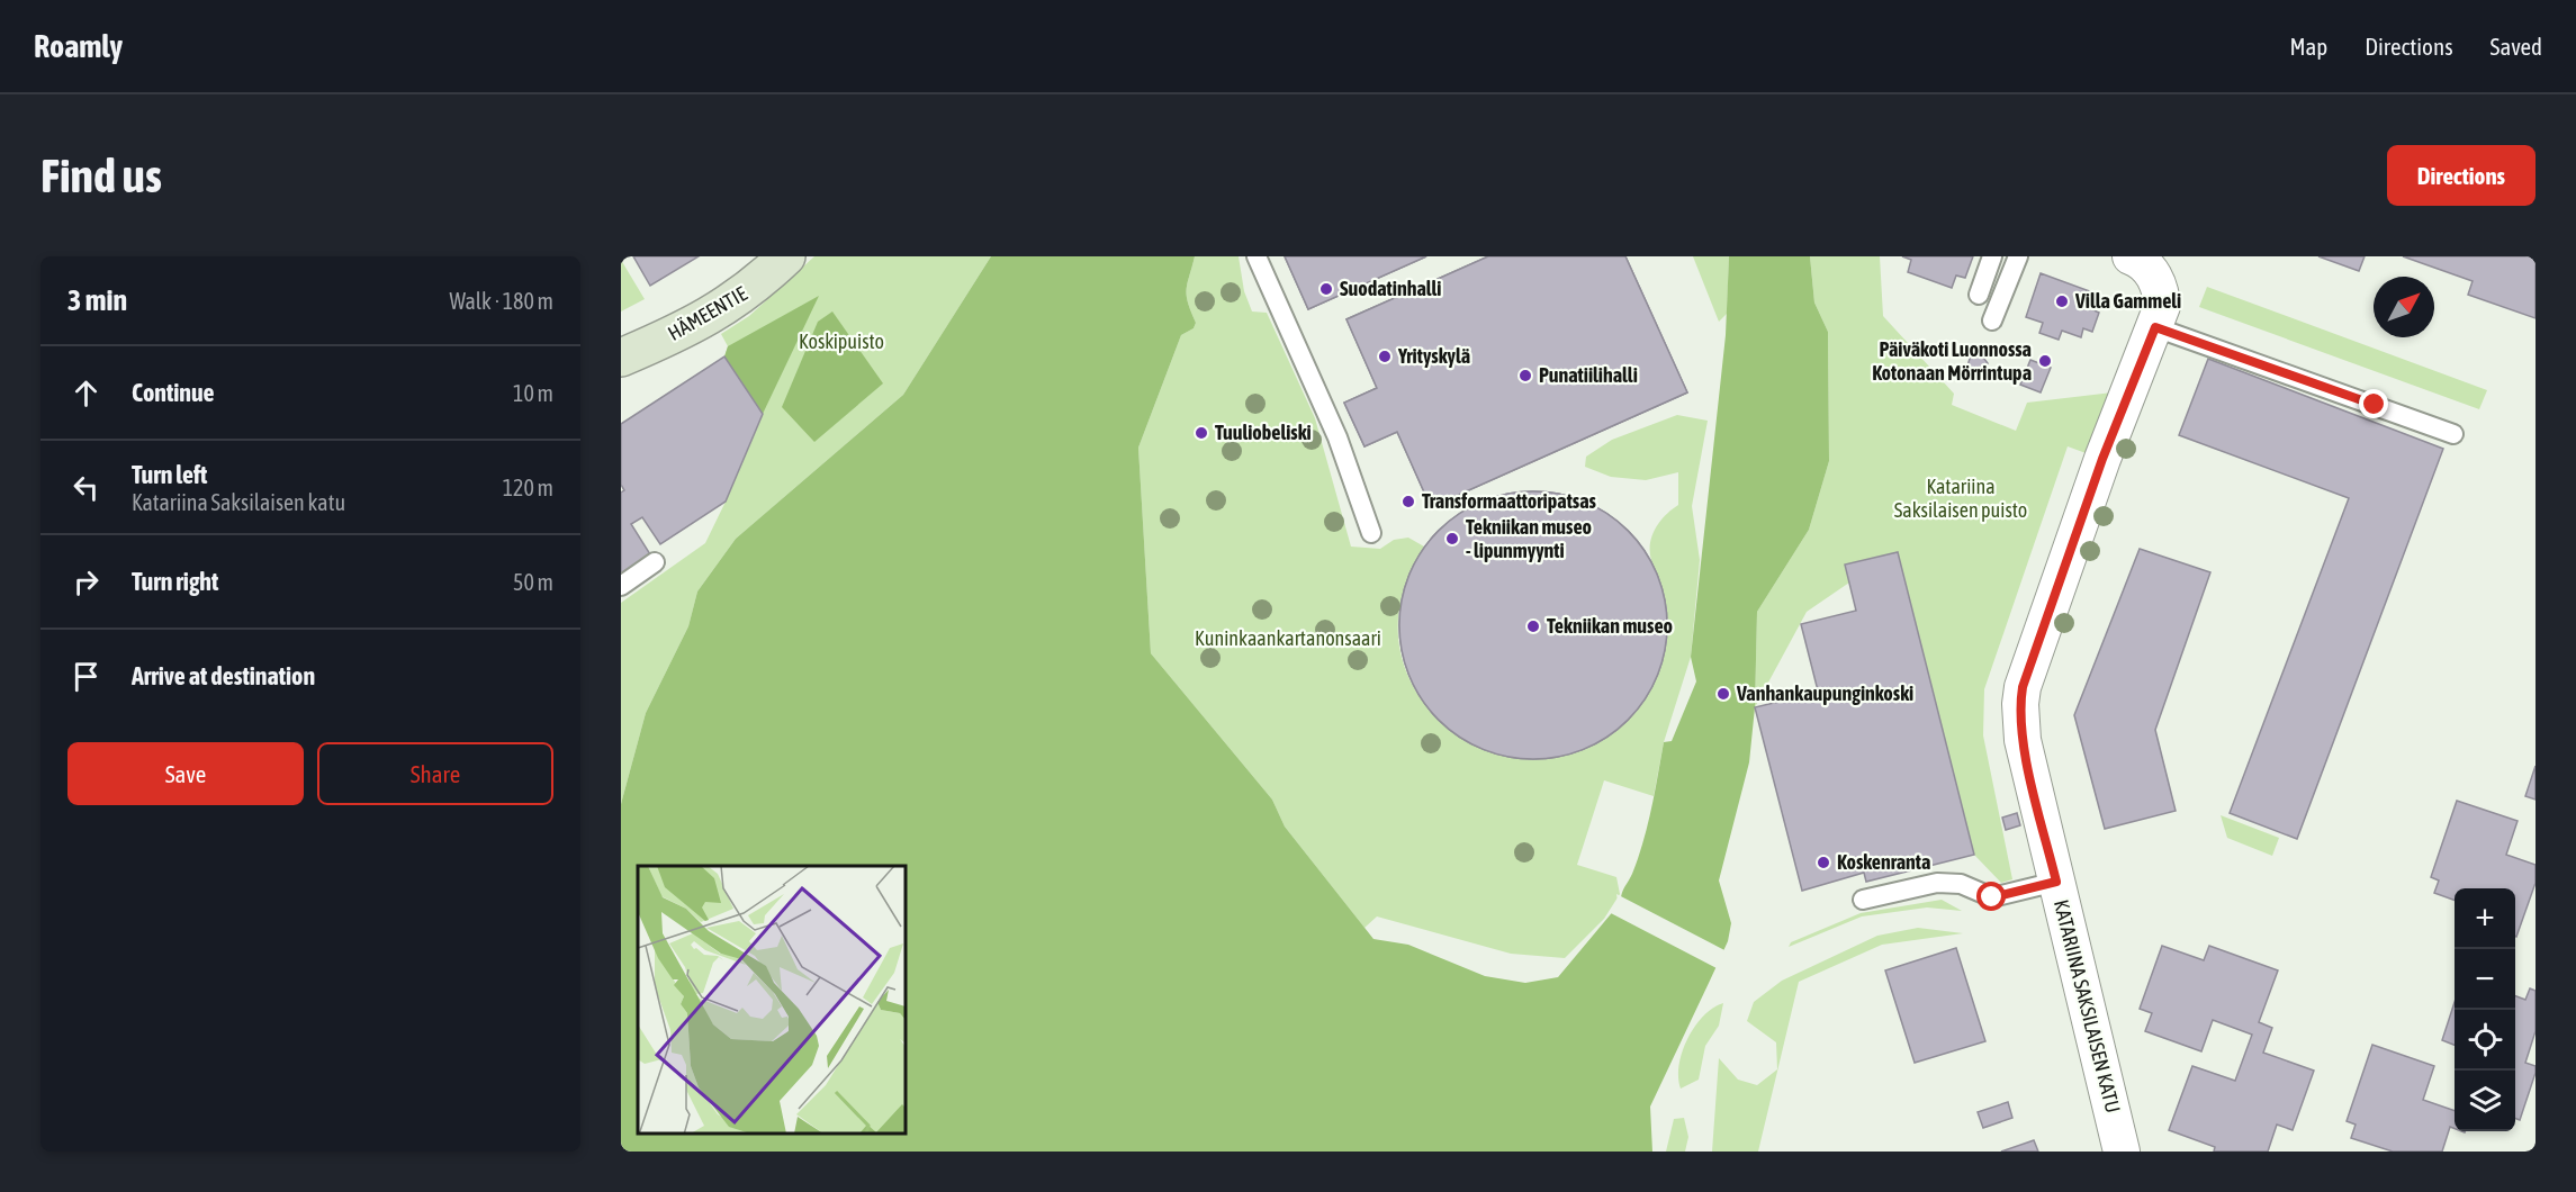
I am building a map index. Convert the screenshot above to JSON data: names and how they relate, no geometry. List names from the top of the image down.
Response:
{
  "streets": {
    "main road": ["HÄMEENTIE"],
    "street": ["KATARIINA SAKSILAISEN KATU"]
  },
  "parks": ["Koskipuisto", "Katariina Saksilaisen puisto", "Kuninkaankartanonsaari"],
  "places": [
    "Suodatinhalli",
    "Villa Gammeli",
    "Yrityskylä",
    "Päiväkoti Luonnossa Kotonaan Mörrintupa",
    "Punatiilihalli",
    "Tuuliobeliski",
    "Transformaattoripatsas",
    "Tekniikan museo - lipunmyynti",
    "Tekniikan museo",
    "Vanhankaupunginkoski",
    "Koskenranta"
  ],
  "north": "top right",
  "page": {
    "header": "Roamly",
    "nav": ["Map", "Directions", "Saved"],
    "buttons": [
      "Directions",
      ["Save", "Share"]
    ],
    "title": "Find us",
    "heading": ["3 min", "Walk · 180 m"],
    "list": [
      ["Continue", "10 m"],
      ["Turn left", "Katariina Saksilaisen katu", "120 m"],
      ["Turn right", "50 m"],
      "Arrive at destination"
    ],
    "map_buttons": ["+", "−"]
  }
}
